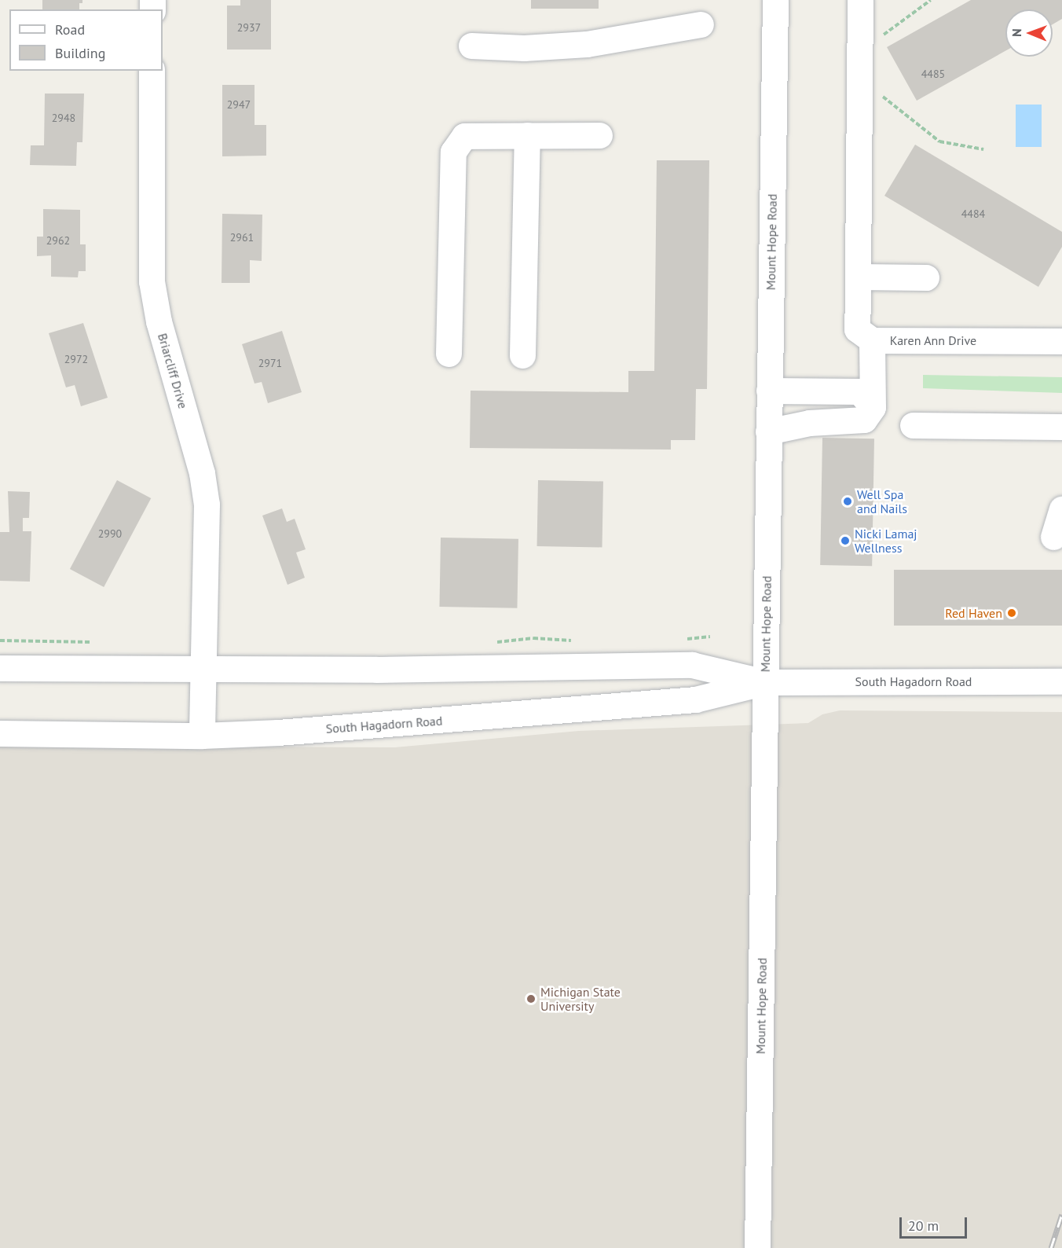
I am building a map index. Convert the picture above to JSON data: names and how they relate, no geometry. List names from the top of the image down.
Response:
{
  "streets": {
    "street": [
      "Mount Hope Road",
      "Karen Ann Drive",
      "Briarcliff Drive",
      "South Hagadorn Road"
    ]
  },
  "crossings": [
    ["Mount Hope Road", "South Hagadorn Road"],
    ["Briarcliff Drive", "South Hagadorn Road"]
  ],
  "places": [
    "Well Spa and Nails",
    "Nicki Lamaj Wellness",
    "Red Haven",
    "Michigan State University"
  ],
  "house_numbers": [
    "2937",
    "4485",
    "2947",
    "2948",
    "4484",
    "2961",
    "2962",
    "2972",
    "2971",
    "2990"
  ],
  "legend": ["Road", "Building"],
  "scale_bar": "20 m",
  "north": "left"
}
